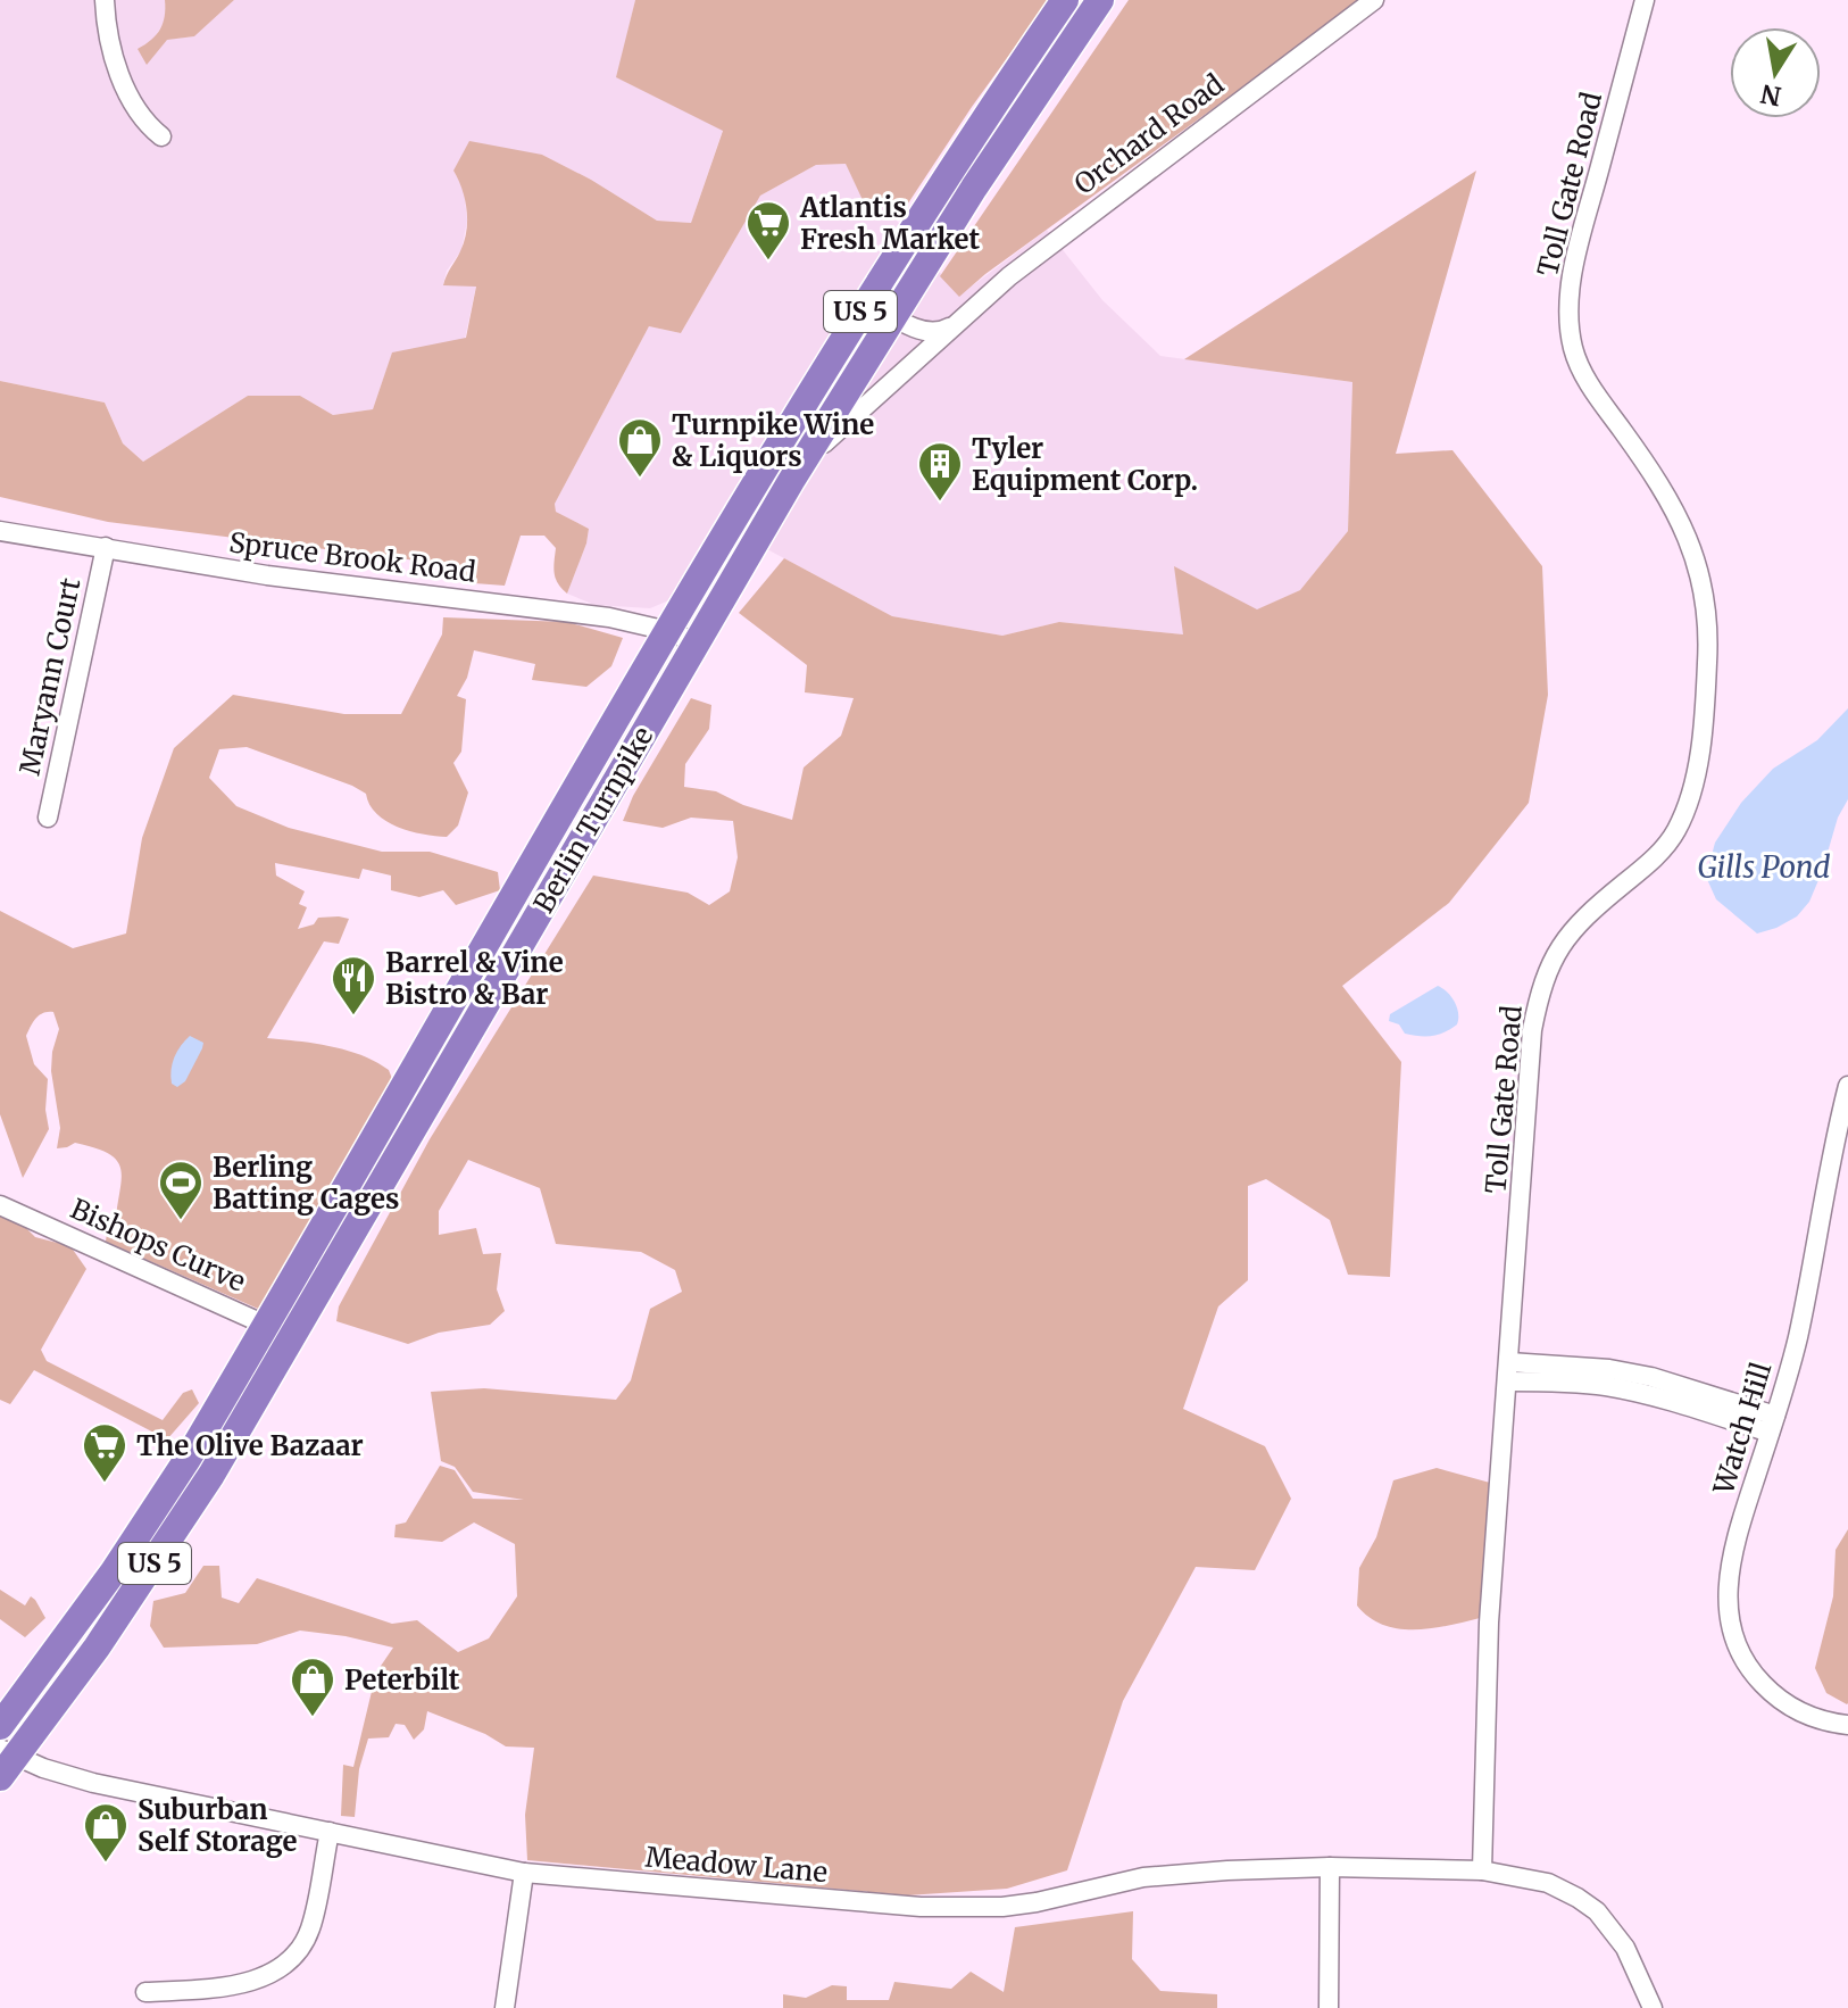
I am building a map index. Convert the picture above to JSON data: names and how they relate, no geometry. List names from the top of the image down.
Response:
{
  "streets": {
    "highway": ["US 5", "Berlin Turnpike"],
    "street": [
      "Orchard Road",
      "Toll Gate Road",
      "Spruce Brook Road",
      "Maryann Court",
      "Bishops Curve",
      "Watch Hill",
      "Meadow Lane"
    ]
  },
  "crossings": [
    ["Orchard Road", "Berlin Turnpike"],
    ["Toll Gate Road", "Meadow Lane"],
    ["Spruce Brook Road", "Maryann Court"],
    ["Spruce Brook Road", "Berlin Turnpike"],
    ["Berlin Turnpike", "Bishops Curve"],
    ["Berlin Turnpike", "Meadow Lane"]
  ],
  "water": ["Gills Pond"],
  "places": {
    "supermarket": ["Atlantis Fresh Market", "The Olive Bazaar"],
    "shop": ["Turnpike Wine & Liquors", "Peterbilt", "Suburban Self Storage"],
    "building": ["Tyler Equipment Corp."],
    "restaurant": ["Barrel & Vine Bistro & Bar"],
    "sports": ["Berling Batting Cages"]
  },
  "north": "bottom"
}
